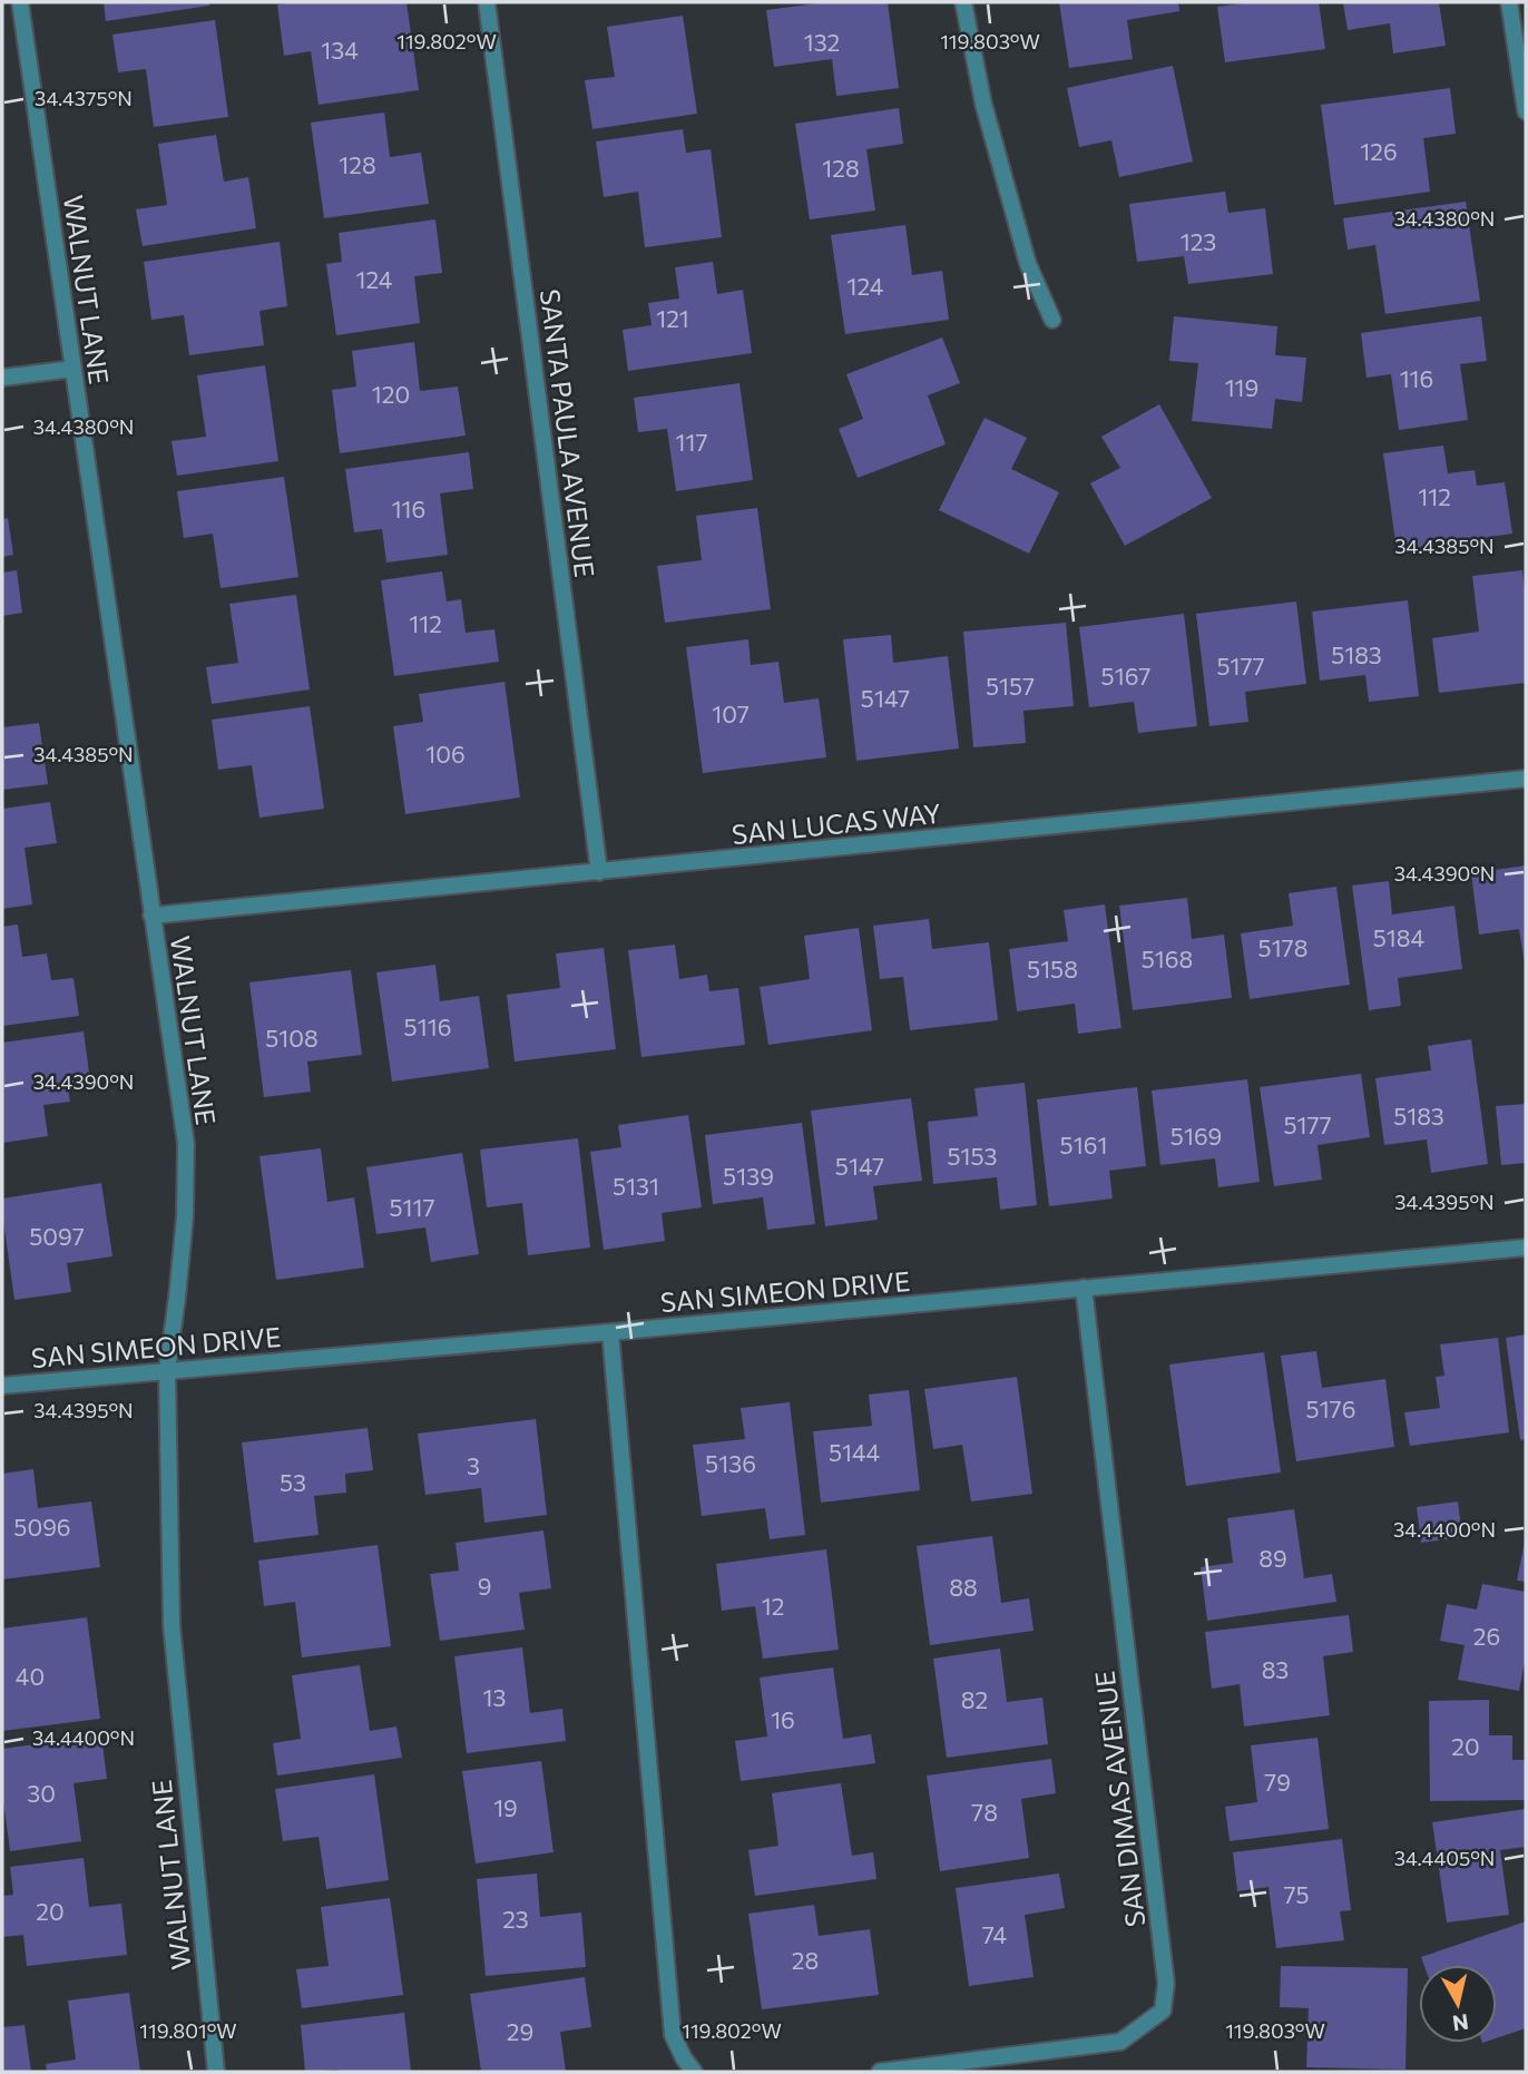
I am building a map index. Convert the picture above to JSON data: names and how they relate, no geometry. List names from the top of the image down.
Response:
{
  "streets": {
    "street": [
      "WALNUT LANE",
      "SANTA PAULA AVENUE",
      "SAN LUCAS WAY",
      "SAN SIMEON DRIVE",
      "SAN DIMAS AVENUE"
    ]
  },
  "crossings": [
    ["WALNUT LANE", "SAN LUCAS WAY"],
    ["WALNUT LANE", "SAN SIMEON DRIVE"],
    ["SANTA PAULA AVENUE", "SAN LUCAS WAY"],
    ["SAN SIMEON DRIVE", "SAN DIMAS AVENUE"]
  ],
  "house_numbers": [
    "132",
    "134",
    "126",
    "128",
    "128",
    "123",
    "124",
    "124",
    "121",
    "116",
    "119",
    "120",
    "117",
    "112",
    "116",
    "112",
    "5183",
    "5177",
    "5167",
    "5157",
    "5147",
    "107",
    "106",
    "5184",
    "5178",
    "5168",
    "5158",
    "5116",
    "5108",
    "5183",
    "5177",
    "5169",
    "5161",
    "5153",
    "5147",
    "5139",
    "5131",
    "5117",
    "5097",
    "5176",
    "5144",
    "5136",
    "3",
    "53",
    "5096",
    "89",
    "9",
    "88",
    "12",
    "26",
    "83",
    "40",
    "13",
    "82",
    "16",
    "20",
    "79",
    "30",
    "19",
    "78",
    "75",
    "20",
    "23",
    "74",
    "28",
    "29"
  ],
  "north": "bottom",
  "coordinates": [
    "119.802°W",
    "119.803°W",
    "34.4375°N",
    "34.4380°N",
    "34.4385°N",
    "34.4390°N",
    "34.4395°N",
    "34.4400°N",
    "34.4405°N",
    "119.801°W"
  ]
}
